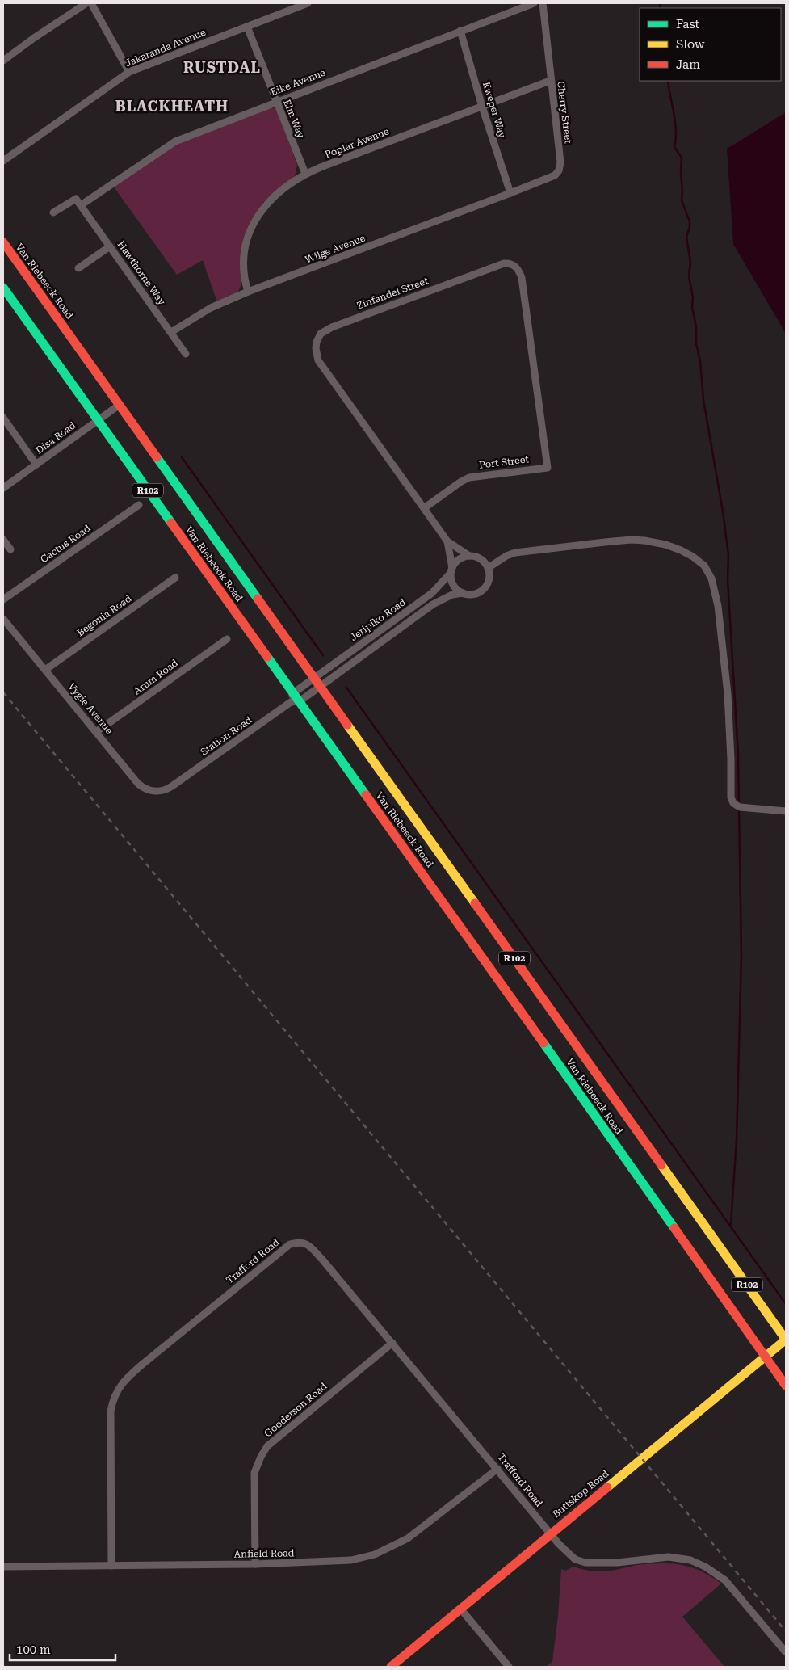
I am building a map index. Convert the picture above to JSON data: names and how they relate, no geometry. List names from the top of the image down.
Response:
{
  "streets": {
    "main road": ["Van Riebeeck Road", "R102", "Buttskop Road"],
    "street": [
      "Jakaranda Avenue",
      "Eike Avenue",
      "Kweper Way",
      "Cherry Street",
      "Elm Way",
      "Poplar Avenue",
      "Wilge Avenue",
      "Hawthorne Way",
      "Zinfandel Street",
      "Disa Road",
      "Port Street",
      "Cactus Road",
      "Begonia Road",
      "Jeripiko Road",
      "Arum Road",
      "Vygie Avenue",
      "Station Road",
      "Trafford Road",
      "Gooderson Road",
      "Anfield Road"
    ]
  },
  "crossings": [
    ["Jakaranda Avenue", "Elm Way"],
    ["Eike Avenue", "Kweper Way"],
    ["Eike Avenue", "Elm Way"],
    ["Eike Avenue", "Hawthorne Way"],
    ["Kweper Way", "Cherry Street"],
    ["Kweper Way", "Poplar Avenue"],
    ["Kweper Way", "Wilge Avenue"],
    ["Cherry Street", "Poplar Avenue"],
    ["Cherry Street", "Wilge Avenue"],
    ["Elm Way", "Poplar Avenue"],
    ["Poplar Avenue", "Wilge Avenue"],
    ["Wilge Avenue", "Hawthorne Way"],
    ["Van Riebeeck Road", "Disa Road"],
    ["Van Riebeeck Road", "Jeripiko Road"],
    ["Van Riebeeck Road", "Station Road"],
    ["Van Riebeeck Road", "Buttskop Road"],
    ["Zinfandel Street", "Port Street"],
    ["Zinfandel Street", "Jeripiko Road"],
    ["Begonia Road", "Vygie Avenue"],
    ["Jeripiko Road", "Station Road"],
    ["Arum Road", "Vygie Avenue"],
    ["Vygie Avenue", "Station Road"],
    ["Trafford Road", "Gooderson Road"],
    ["Trafford Road", "Buttskop Road"],
    ["Trafford Road", "Anfield Road"],
    ["Gooderson Road", "Anfield Road"]
  ],
  "districts": ["RUSTDAL", "BLACKHEATH"],
  "legend": ["Fast", "Slow", "Jam"],
  "scale_bar": "100 m"
}
